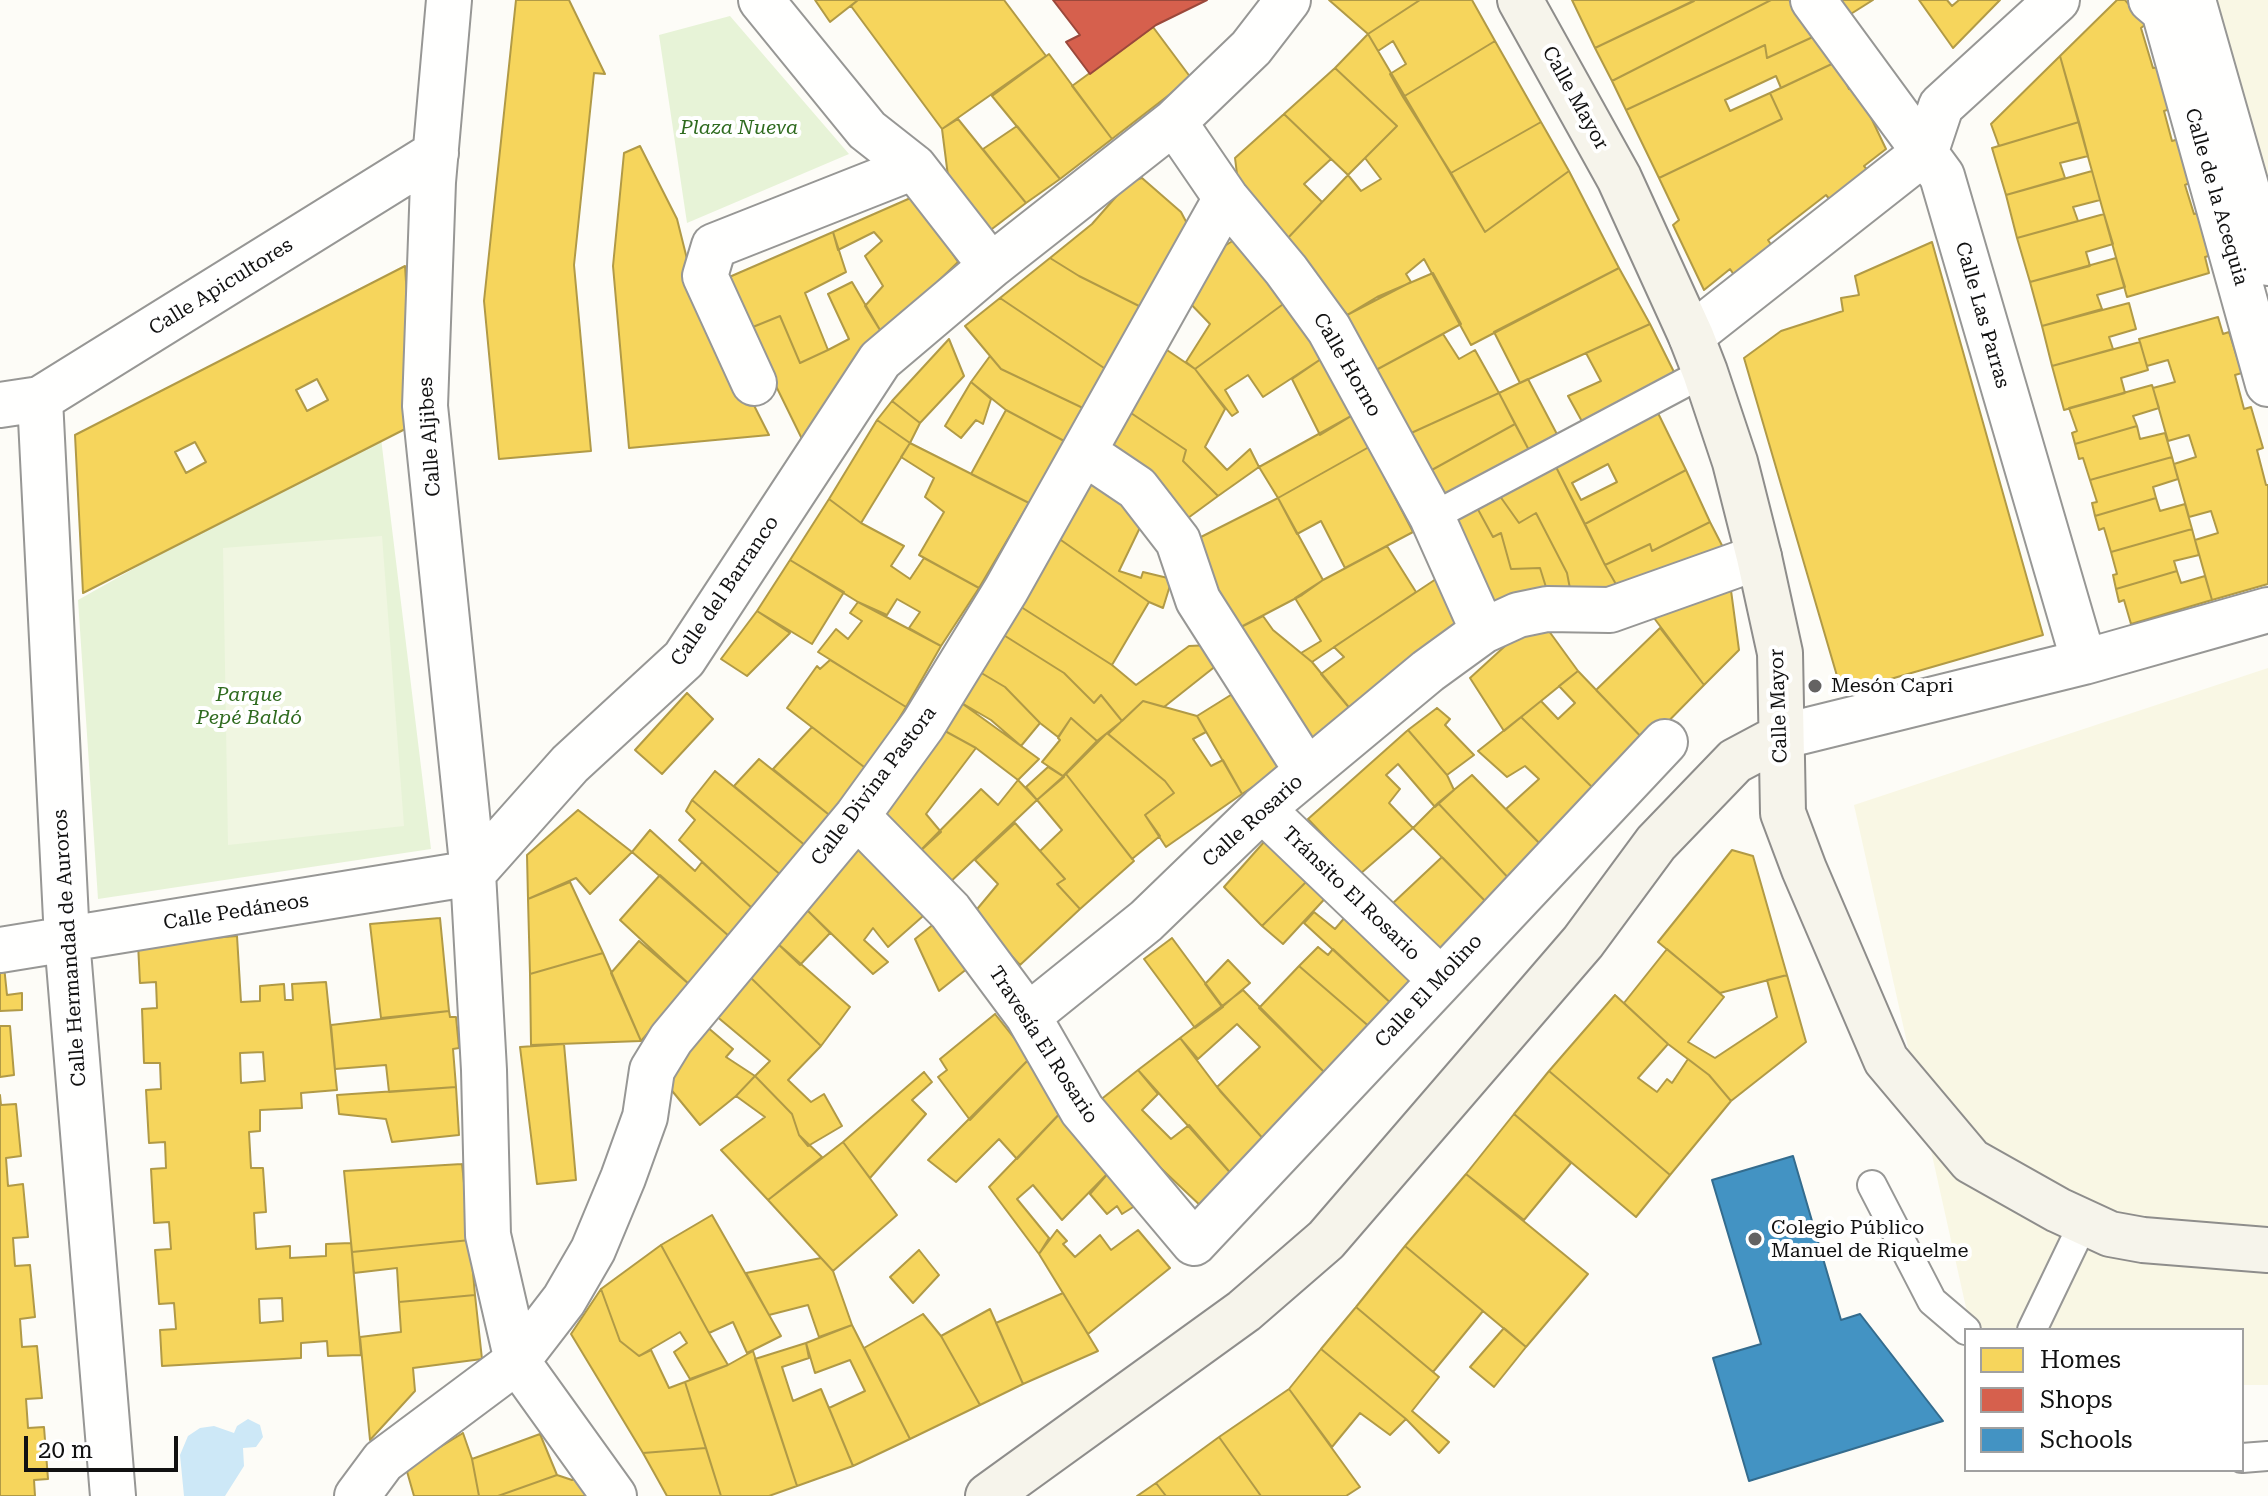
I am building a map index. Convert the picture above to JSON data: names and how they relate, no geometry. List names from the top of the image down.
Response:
{
  "streets": {
    "main road": ["Calle Mayor"],
    "street": [
      "Calle de la Acequia",
      "Calle Apicultores",
      "Calle Las Parras",
      "Calle Horno",
      "Calle Aljibes",
      "Calle del Barranco",
      "Calle Divina Pastora",
      "Calle Rosario",
      "Tránsito El Rosario",
      "Calle Pedáneos",
      "Calle Hermandad de Auroros",
      "Calle El Molino",
      "Travesía El Rosario"
    ]
  },
  "crossings": [
    ["Calle Mayor", "Calle Rosario"],
    ["Calle Apicultores", "Calle Aljibes"],
    ["Calle Apicultores", "Calle Hermandad de Auroros"],
    ["Calle Horno", "Calle del Barranco"],
    ["Calle Horno", "Calle Divina Pastora"],
    ["Calle Horno", "Calle Rosario"],
    ["Calle Aljibes", "Calle del Barranco"],
    ["Calle Aljibes", "Calle Pedáneos"],
    ["Calle del Barranco", "Calle Pedáneos"],
    ["Calle Divina Pastora", "Travesía El Rosario"],
    ["Calle Rosario", "Tránsito El Rosario"],
    ["Calle Rosario", "Travesía El Rosario"],
    ["Tránsito El Rosario", "Calle El Molino"],
    ["Calle Pedáneos", "Calle Hermandad de Auroros"],
    ["Calle El Molino", "Travesía El Rosario"]
  ],
  "parks": ["Plaza Nueva", "Parque Pepé Baldó"],
  "places": ["Mesón Capri", "Colegio Público Manuel de Riquelme"],
  "legend": ["Homes", "Shops", "Schools"],
  "scale_bar": "20 m"
}
